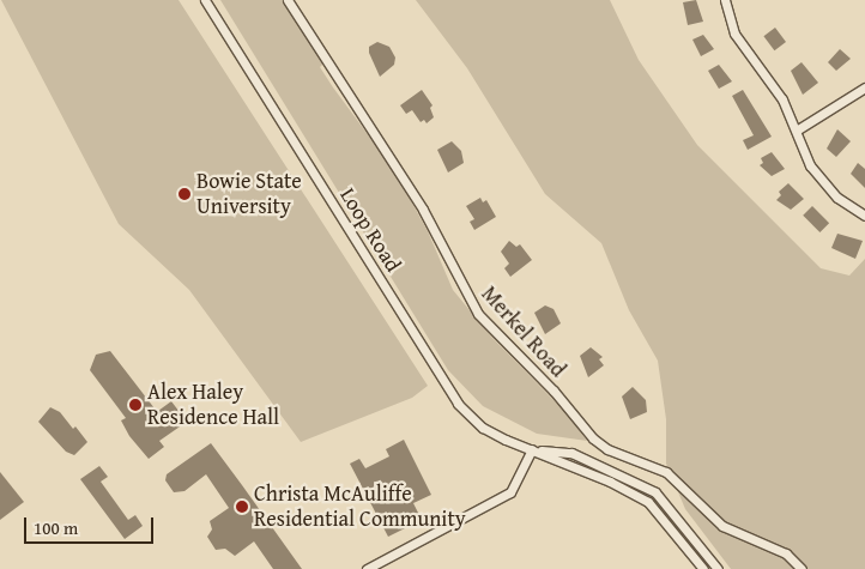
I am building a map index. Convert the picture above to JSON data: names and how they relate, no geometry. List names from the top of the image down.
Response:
{
  "streets": {
    "street": ["Loop Road", "Merkel Road"]
  },
  "places": ["Bowie State University", "Alex Haley Residence Hall", "Christa McAuliffe Residential Community"],
  "scale_bar": "100 m"
}
